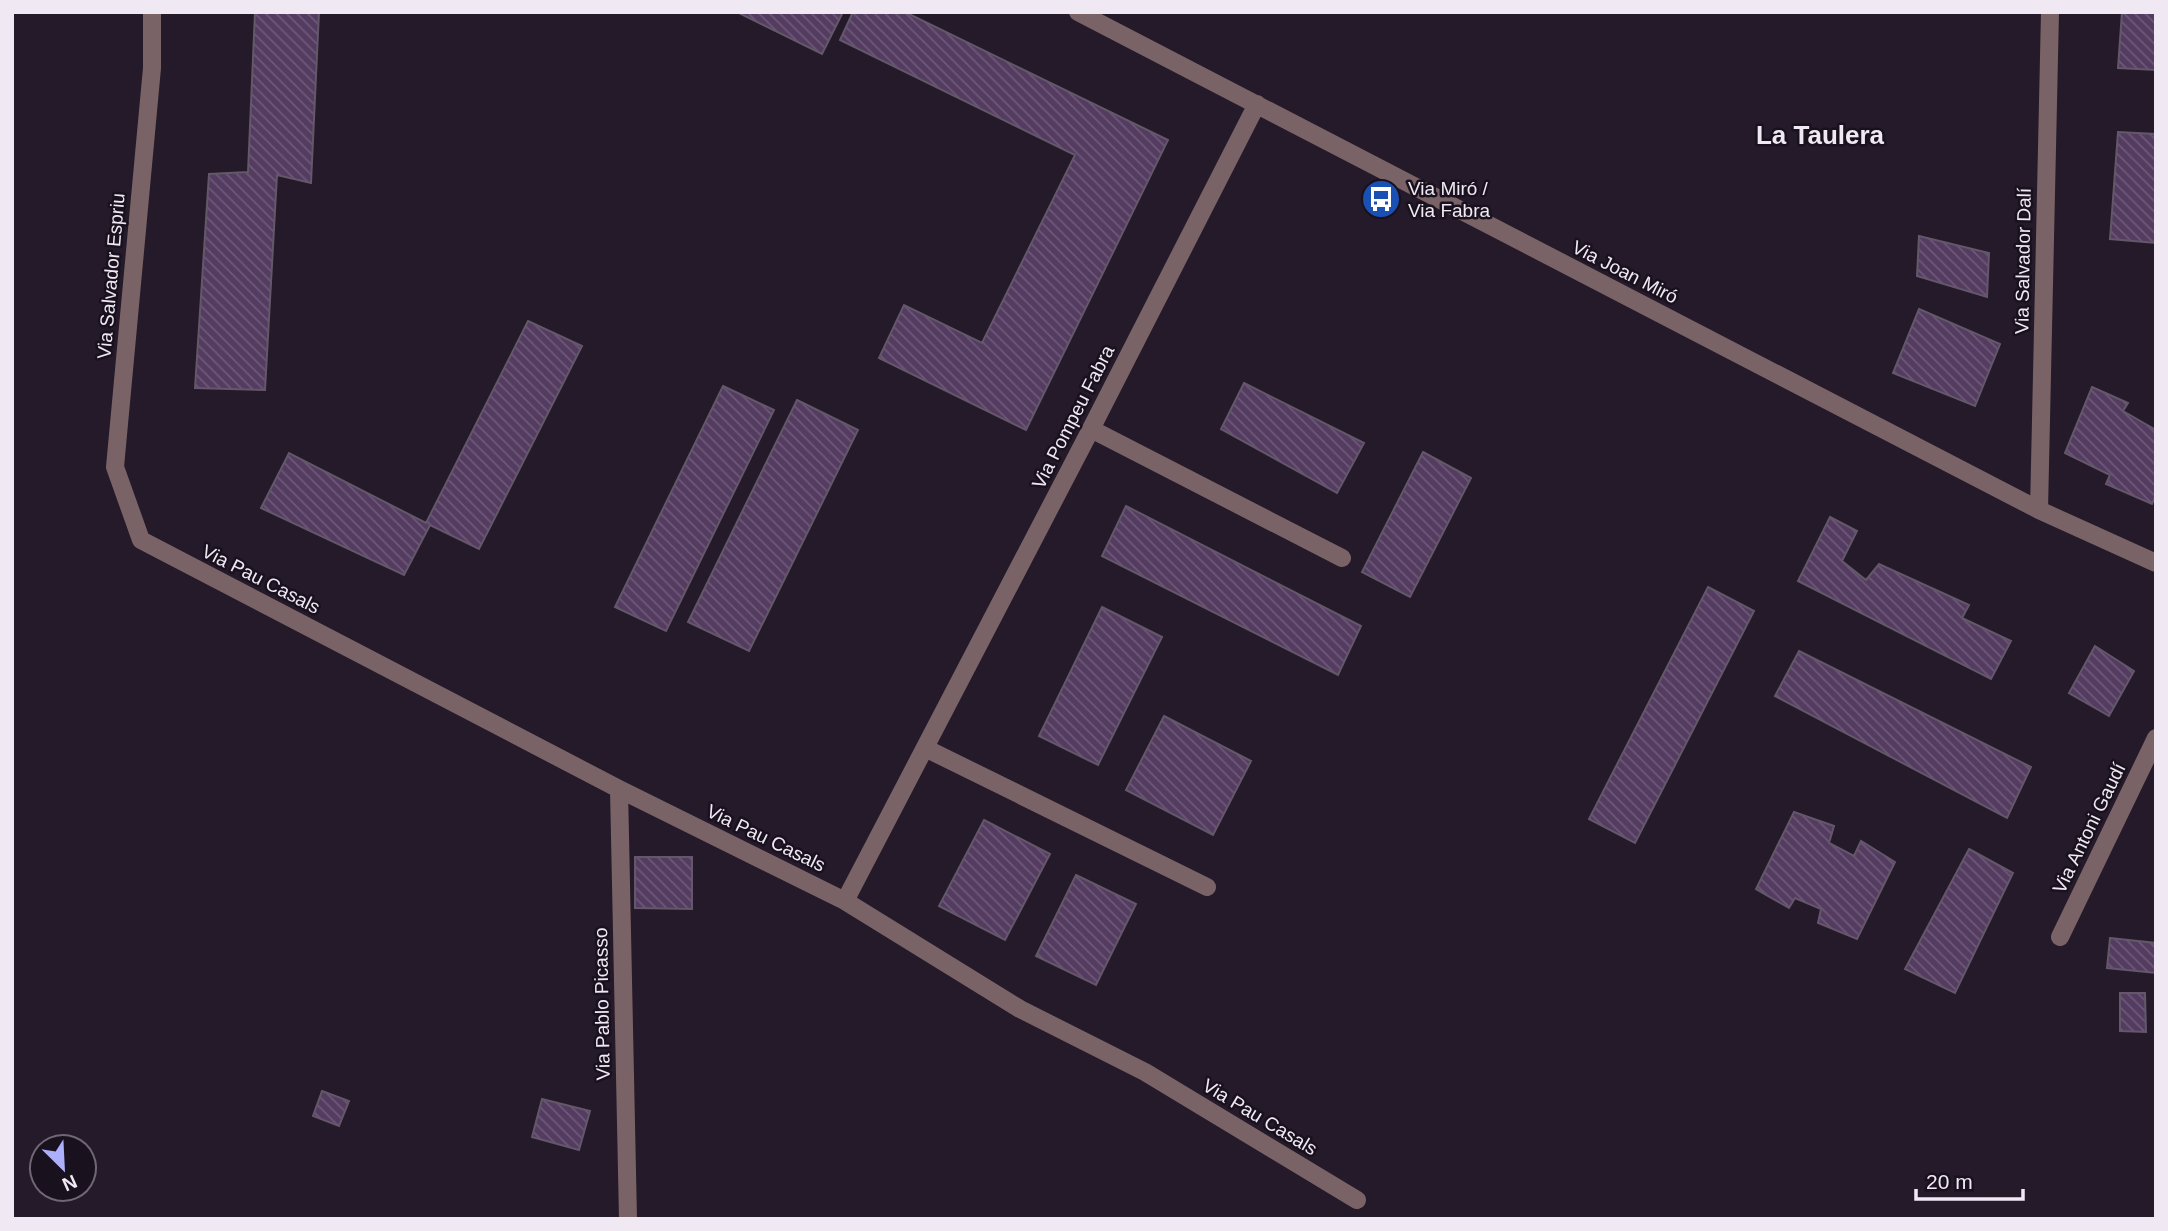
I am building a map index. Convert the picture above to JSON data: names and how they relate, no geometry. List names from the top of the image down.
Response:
{
  "streets": {
    "street": [
      "Via Salvador Dalí",
      "Via Joan Miró",
      "Via Salvador Espriu",
      "Via Pompeu Fabra",
      "Via Pau Casals",
      "Via Antoni Gaudí",
      "Via Pablo Picasso"
    ]
  },
  "crossings": [
    ["Via Salvador Dalí", "Via Joan Miró"],
    ["Via Joan Miró", "Via Pompeu Fabra"],
    ["Via Salvador Espriu", "Via Pau Casals"],
    ["Via Pompeu Fabra", "Via Pau Casals"],
    ["Via Pau Casals", "Via Pablo Picasso"]
  ],
  "districts": ["La Taulera"],
  "places": {
    "bus stop": ["Via Miró / Via Fabra"]
  },
  "scale_bar": "20 m",
  "north": "bottom right"
}
